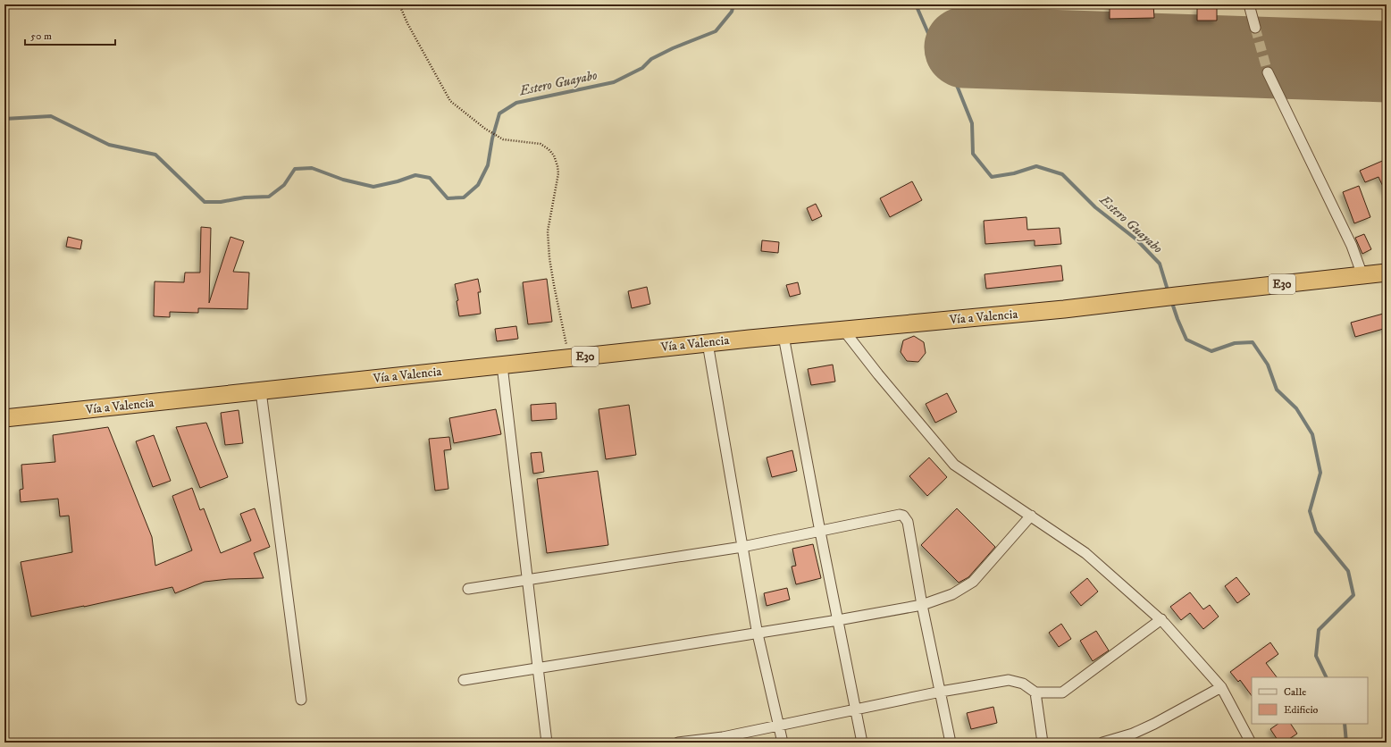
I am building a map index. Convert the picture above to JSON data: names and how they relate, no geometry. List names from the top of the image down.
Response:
{
  "streets": {
    "highway": ["E30", "Vía a Valencia"]
  },
  "water": ["Estero Guayabo"],
  "legend": ["Calle", "Edificio"],
  "scale_bar": "50 m"
}
